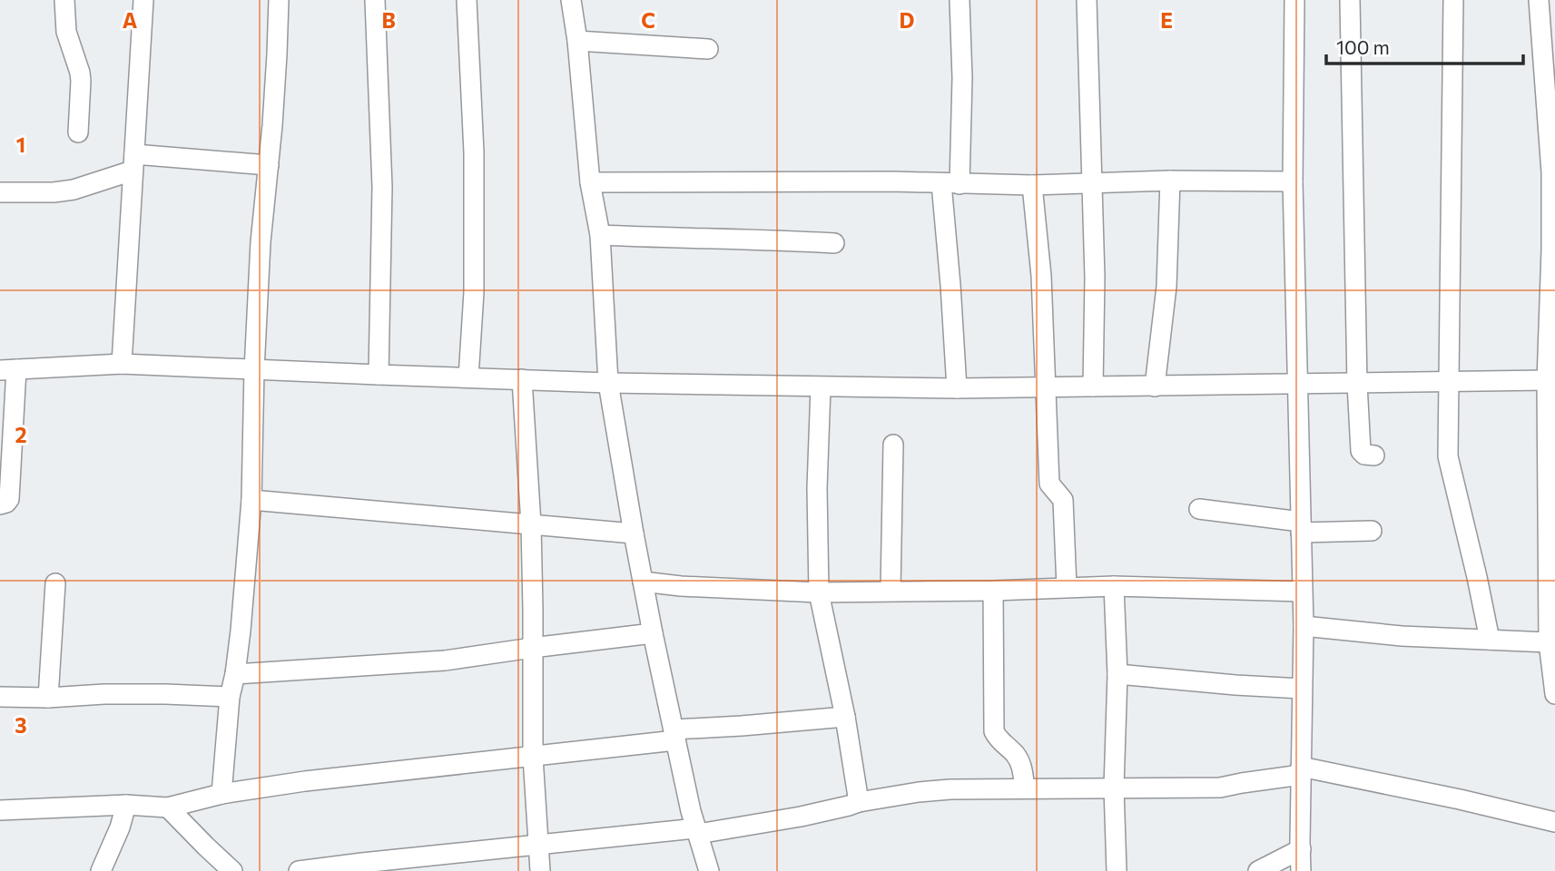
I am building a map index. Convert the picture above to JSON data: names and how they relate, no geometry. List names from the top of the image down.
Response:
{
  "scale_bar": "100 m",
  "grid": {
    "columns": [
      "A",
      "B",
      "C",
      "D",
      "E"
    ],
    "rows": ["1", "2", "3"]
  }
}
